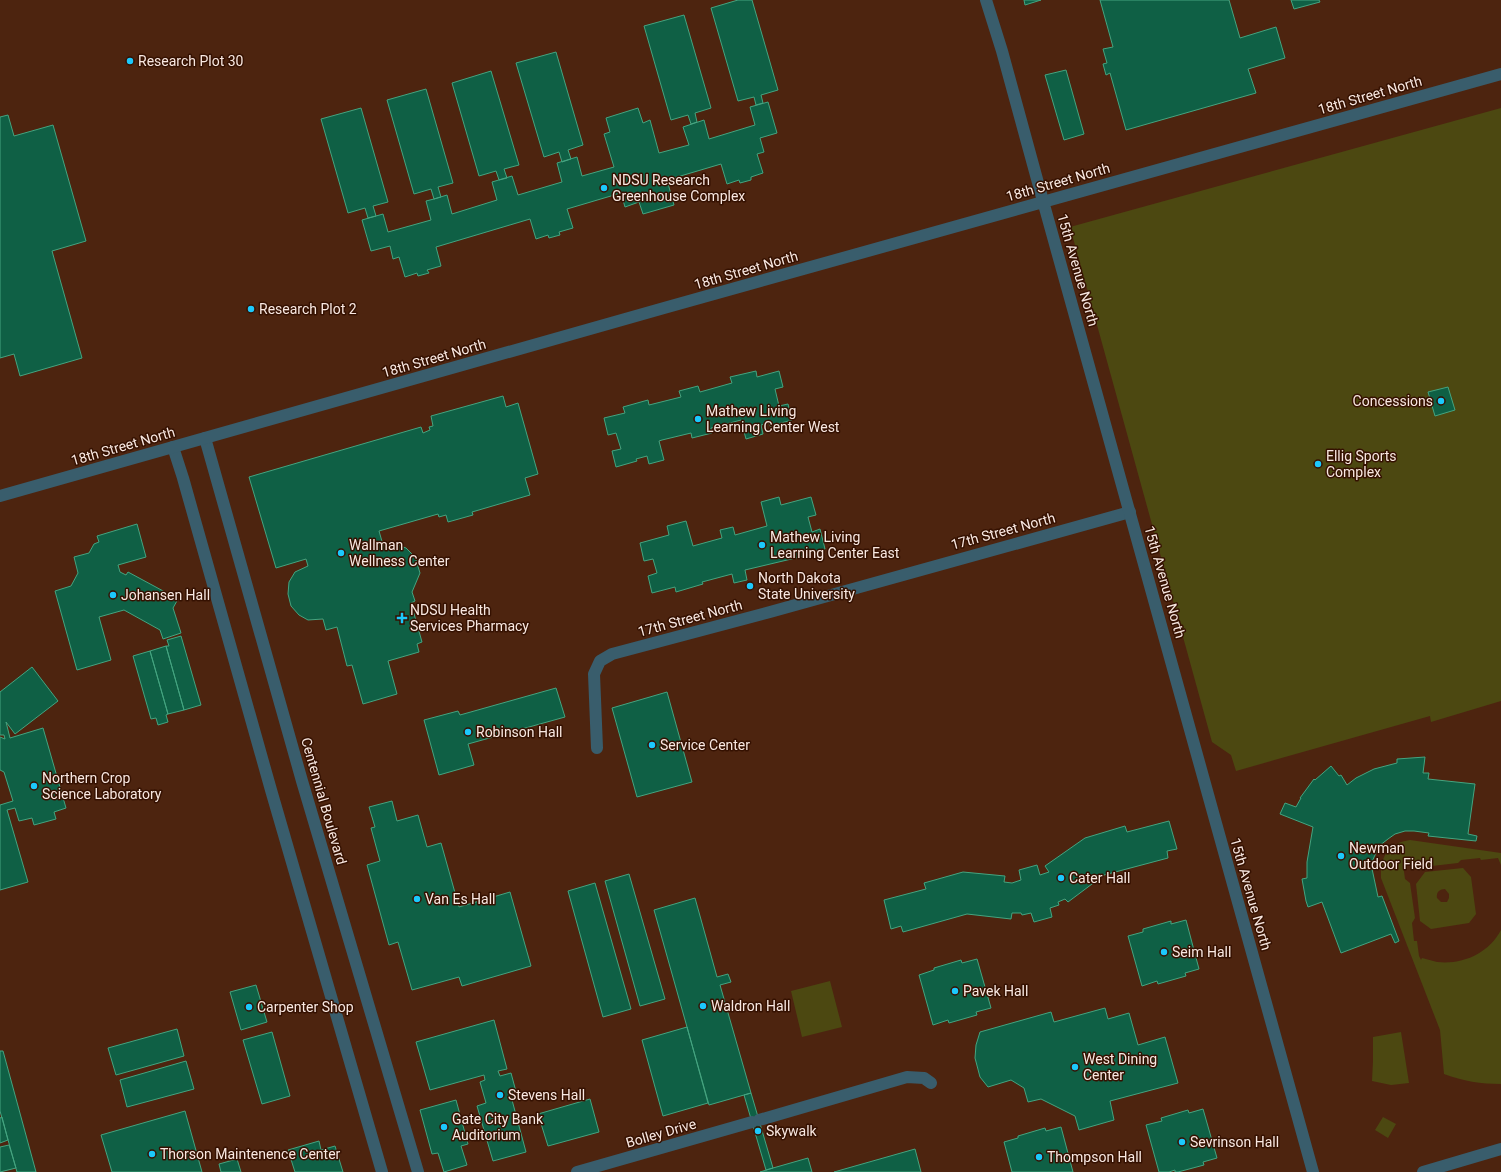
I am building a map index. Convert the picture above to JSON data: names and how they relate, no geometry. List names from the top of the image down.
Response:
{
  "streets": {
    "street": [
      "18th Street North",
      "15th Avenue North",
      "17th Street North",
      "Centennial Boulevard",
      "Bolley Drive"
    ]
  },
  "crossings": [
    ["18th Street North", "15th Avenue North"],
    ["18th Street North", "Centennial Boulevard"],
    ["15th Avenue North", "17th Street North"]
  ],
  "places": {
    "other": [
      "Research Plot 30",
      "NDSU Research Greenhouse Complex",
      "Research Plot 2",
      "Concessions",
      "Mathew Living Learning Center West",
      "Ellig Sports Complex",
      "Mathew Living Learning Center East",
      "Wallman Wellness Center",
      "North Dakota State University",
      "Johansen Hall",
      "Robinson Hall",
      "Service Center",
      "Northern Crop Science Laboratory",
      "Newman Outdoor Field",
      "Cater Hall",
      "Van Es Hall",
      "Seim Hall",
      "Pavek Hall",
      "Waldron Hall",
      "Carpenter Shop",
      "West Dining Center",
      "Stevens Hall",
      "Gate City Bank Auditorium",
      "Skywalk",
      "Sevrinson Hall",
      "Thorson Maintenence Center",
      "Thompson Hall"
    ],
    "health": ["NDSU Health Services Pharmacy"]
  }
}
